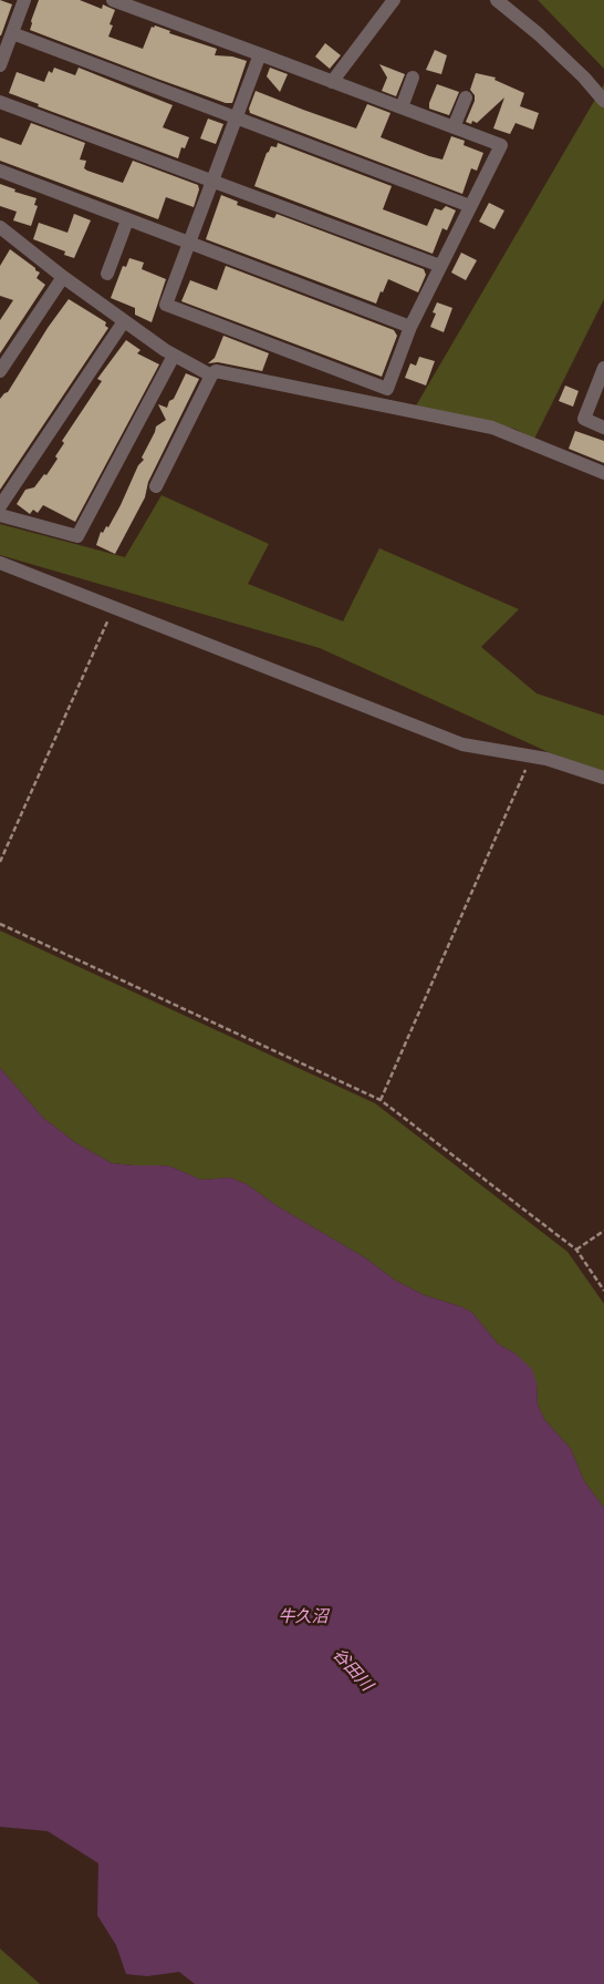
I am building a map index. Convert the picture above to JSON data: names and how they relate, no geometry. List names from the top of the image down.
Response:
{
  "water": ["牛久沼", "谷田川"]
}
